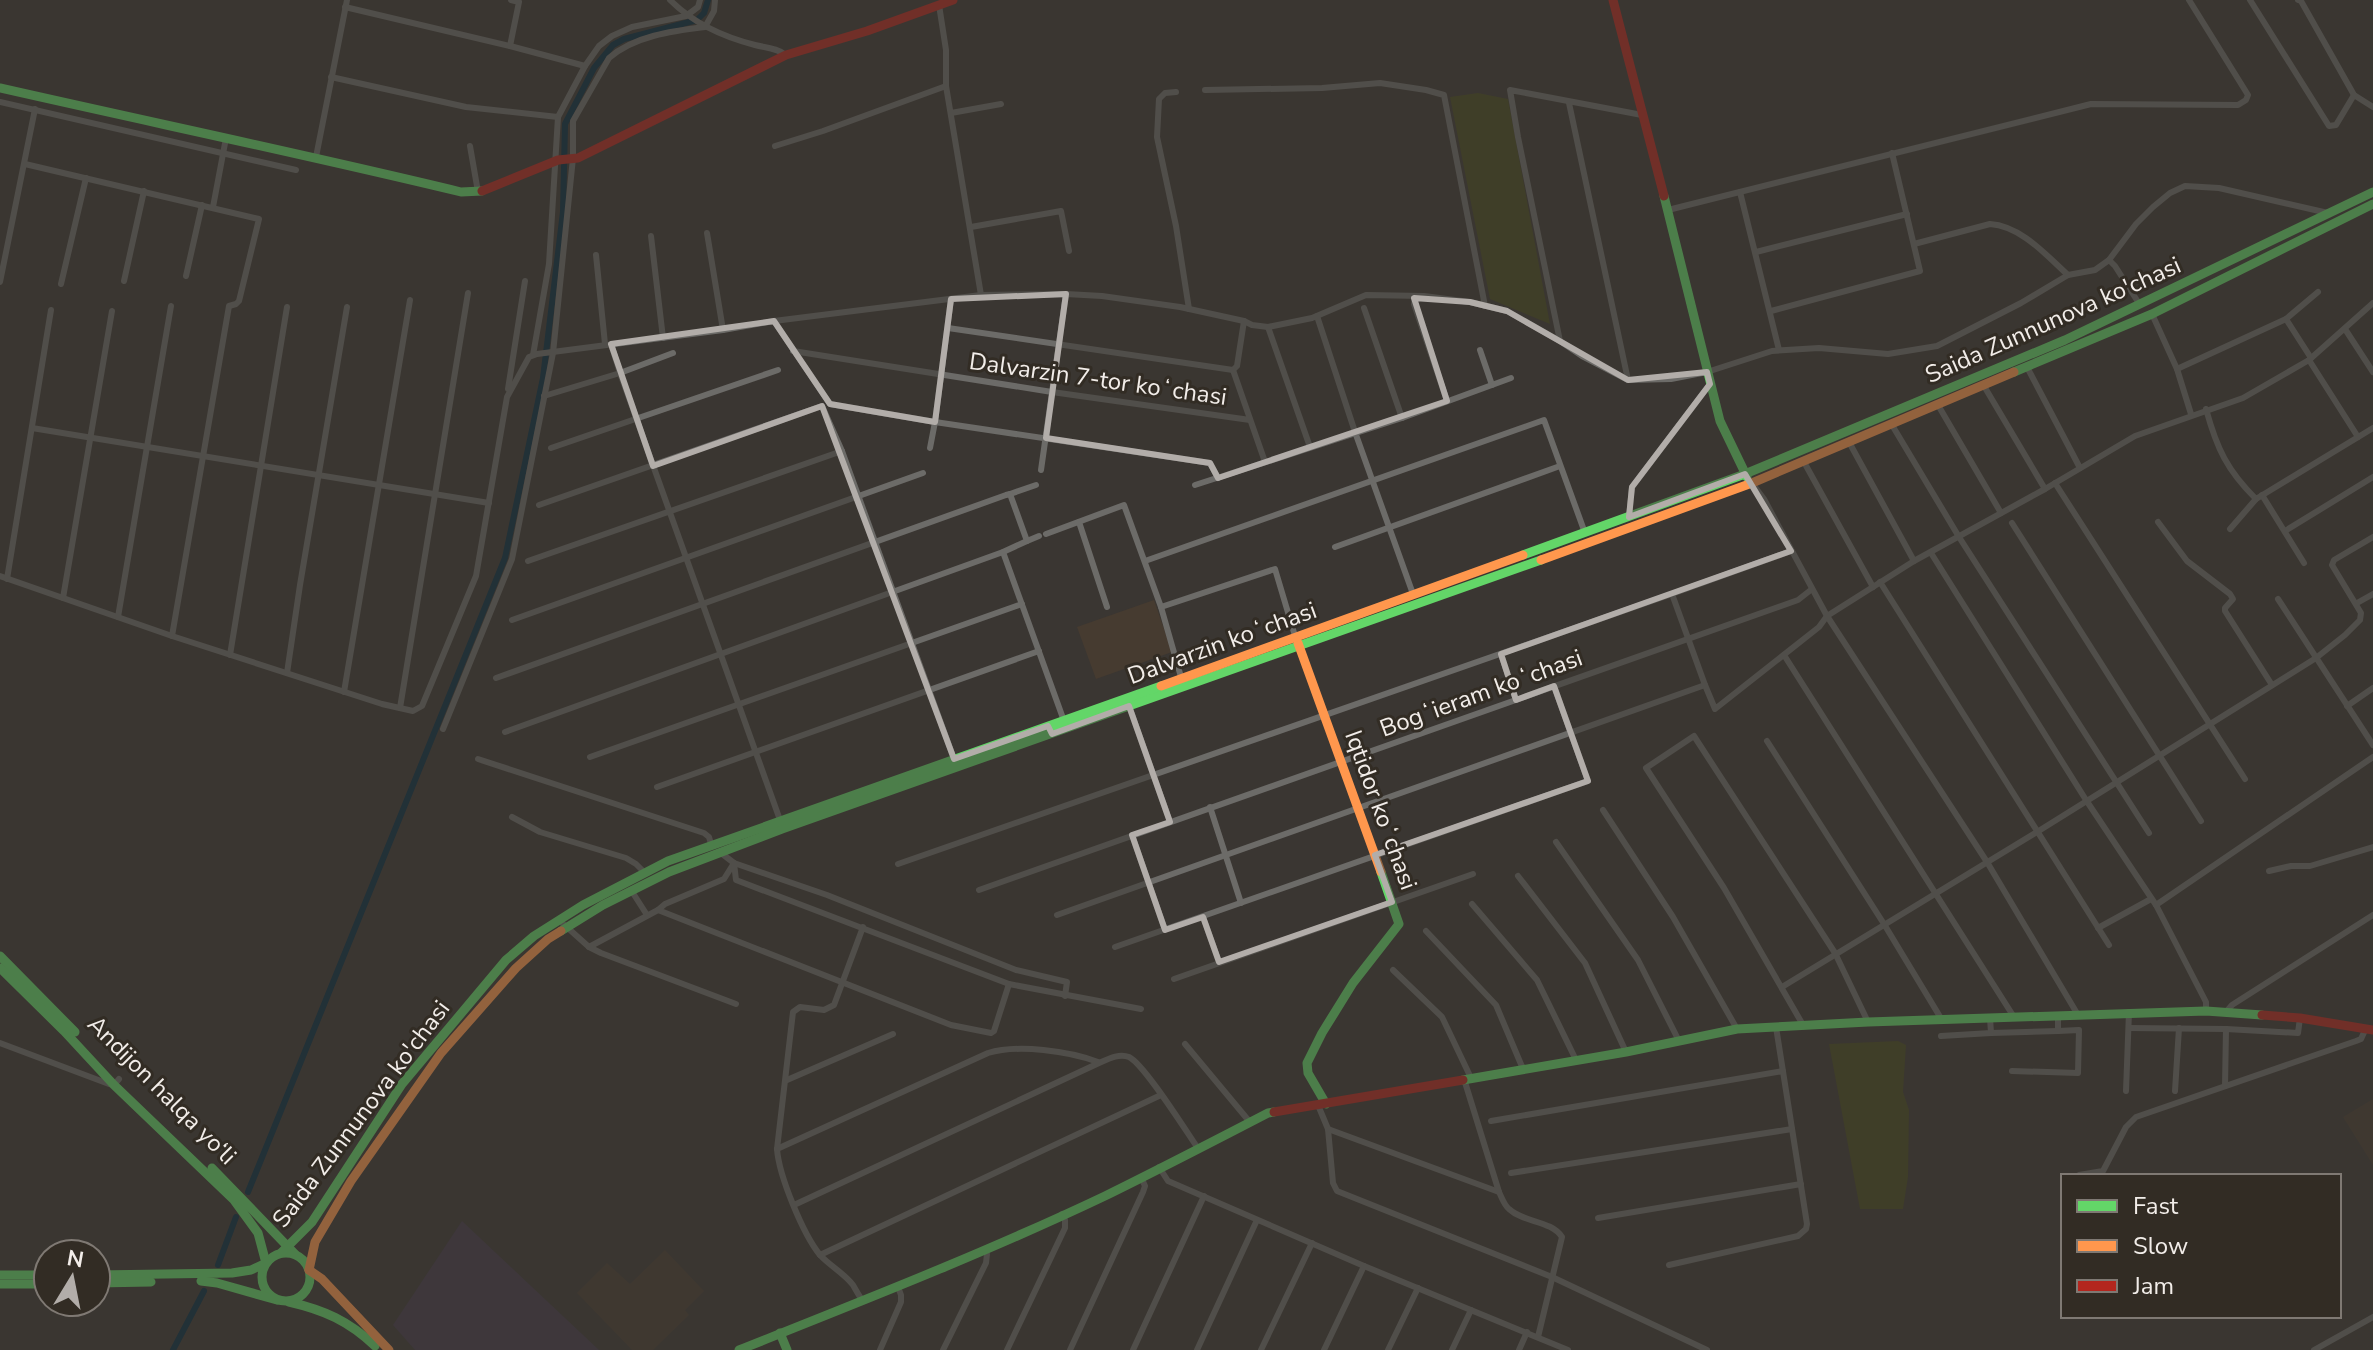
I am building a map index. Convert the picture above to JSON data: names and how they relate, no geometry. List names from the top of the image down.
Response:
{
  "streets": {
    "main road": [
      "Saida Zunnunova ko'chasi",
      "Dalvarzin koʻchasi",
      "Iqtidor koʻchasi",
      "Andijon halqa yo‘li"
    ],
    "street": ["Dalvarzin 7-tor koʻchasi", "Bogʻieram koʻchasi"]
  },
  "crossings": [
    ["Saida Zunnunova ko'chasi", "Dalvarzin koʻchasi"],
    ["Saida Zunnunova ko'chasi", "Andijon halqa yo‘li"],
    ["Dalvarzin koʻchasi", "Iqtidor koʻchasi"],
    ["Bogʻieram koʻchasi", "Iqtidor koʻchasi"]
  ],
  "legend": ["Fast", "Slow", "Jam"],
  "north": "top"
}
